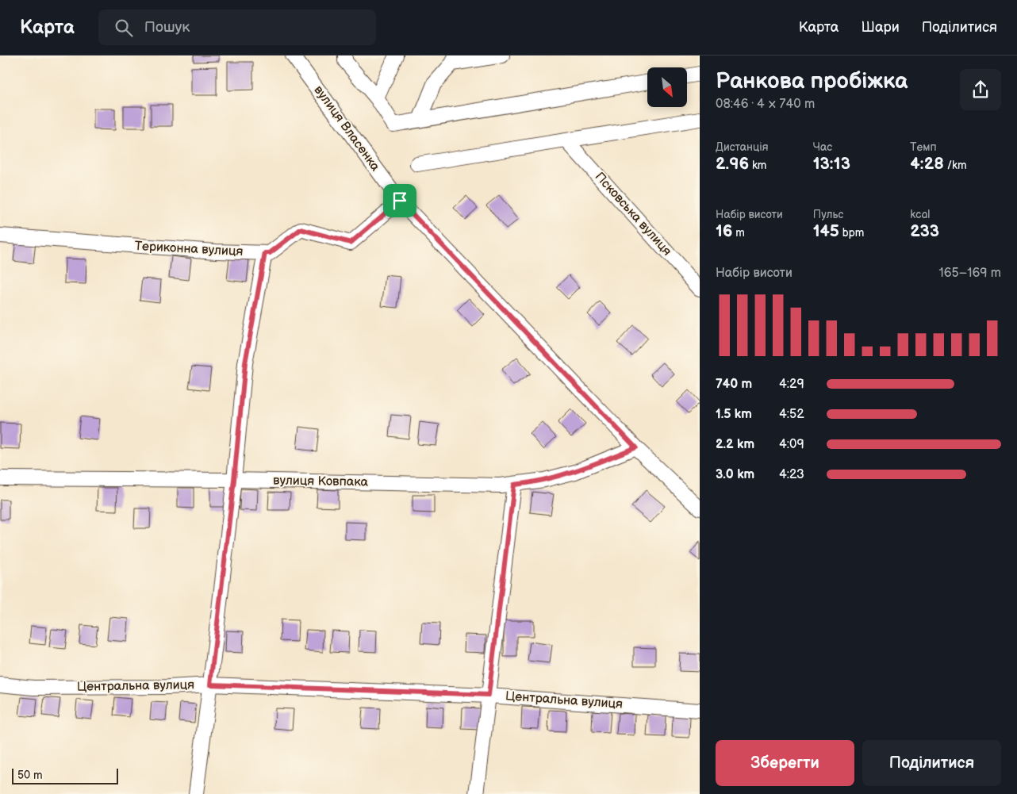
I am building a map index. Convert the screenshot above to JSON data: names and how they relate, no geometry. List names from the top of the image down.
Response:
{
  "streets": {
    "street": [
      "вулиця Власенка",
      "Псковська вулиця",
      "Териконна вулиця",
      "вулиця Ковпака",
      "Центральна вулиця"
    ]
  },
  "crossings": [
    ["вулиця Власенка", "вулиця Ковпака"]
  ],
  "scale_bar": "50 m",
  "north": "bottom right",
  "page": {
    "header": "Карта",
    "search": "Пошук",
    "nav": ["Карта", "Шари", "Поділитися"],
    "heading": ["Ранкова пробіжка", "08:46 · 4 × 740 m"],
    "stats": [
      ["Дистанція", "2.96 km"],
      ["Час", "13:13"],
      ["Темп", "4:28 /km"],
      ["Набір висоти", "16 m"],
      ["Пульс", "145 bpm"],
      ["kcal", "233"]
    ],
    "chart": ["Набір висоти", "165–169 m"],
    "list": [
      {
        "name": "740 m",
        "note": "4:29"
      },
      {
        "name": "1.5 km",
        "note": "4:52"
      },
      {
        "name": "2.2 km",
        "note": "4:09"
      },
      {
        "name": "3.0 km",
        "note": "4:23"
      }
    ],
    "buttons": ["Зберегти", "Поділитися"],
    "scale": "50 m"
  }
}
